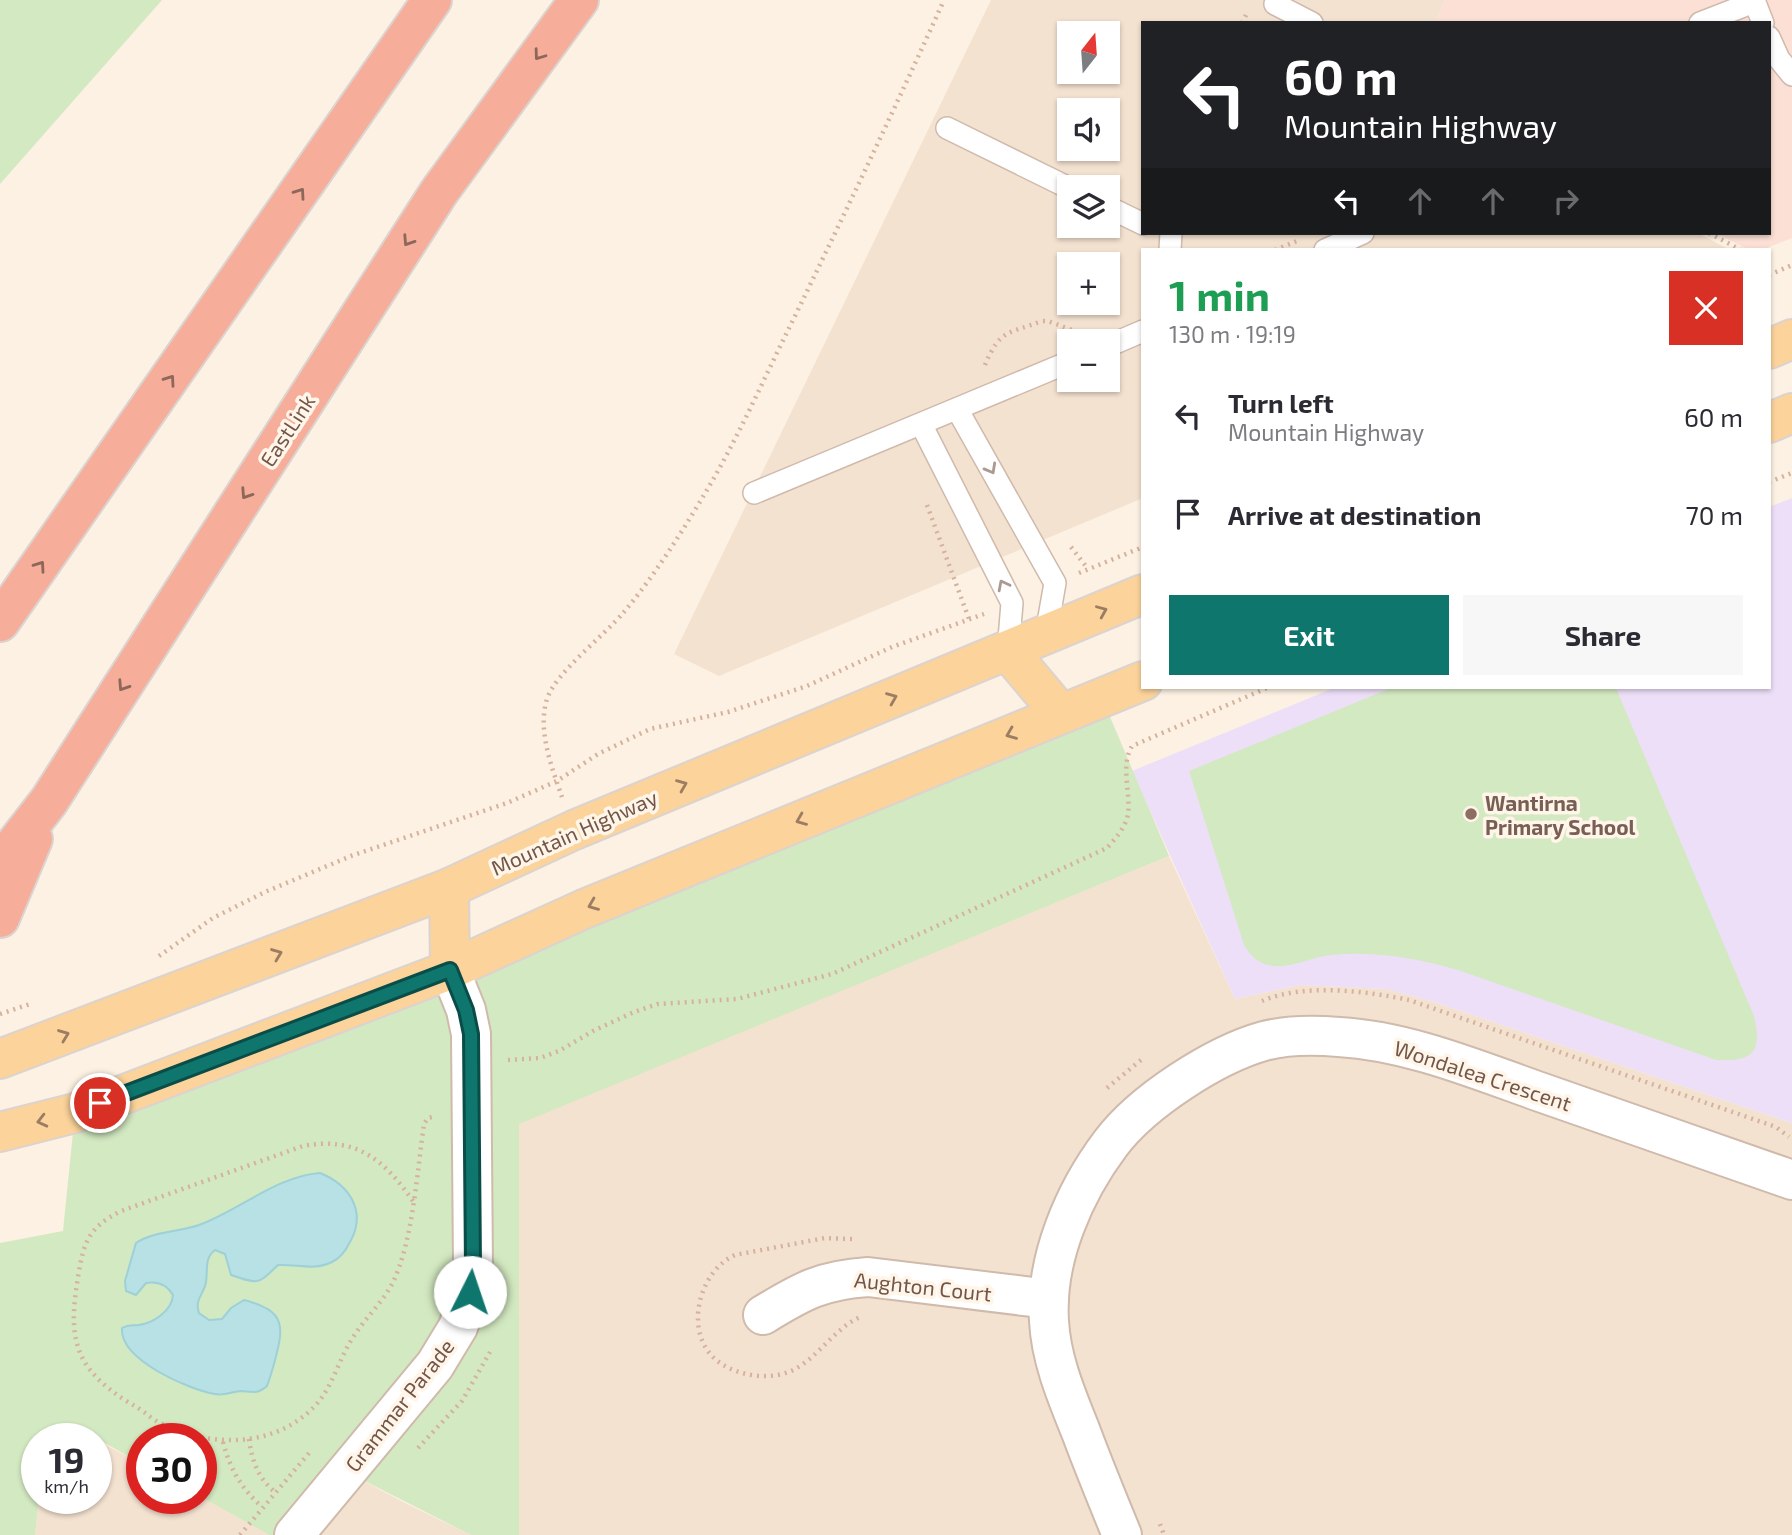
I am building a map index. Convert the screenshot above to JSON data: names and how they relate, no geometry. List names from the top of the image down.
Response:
{
  "streets": {
    "highway": ["EastLink"],
    "main road": ["Mountain Highway"],
    "street": ["Wondalea Crescent", "Aughton Court", "Grammar Parade"]
  },
  "crossings": [
    ["Wondalea Crescent", "Aughton Court"]
  ],
  "places": ["Wantirna Primary School"],
  "north": "top",
  "page": {
    "map_buttons": ["+", "−"],
    "turn": ["60 m", "Mountain Highway"],
    "heading": ["1 min", "130 m · 19:19"],
    "list": [
      {
        "name": "Turn left",
        "note": "Mountain Highway",
        "value": "60 m"
      },
      {
        "name": "Arrive at destination",
        "value": "70 m"
      }
    ],
    "buttons": ["Exit", "Share"],
    "speed": "19 km/h",
    "limit": "30"
  }
}
